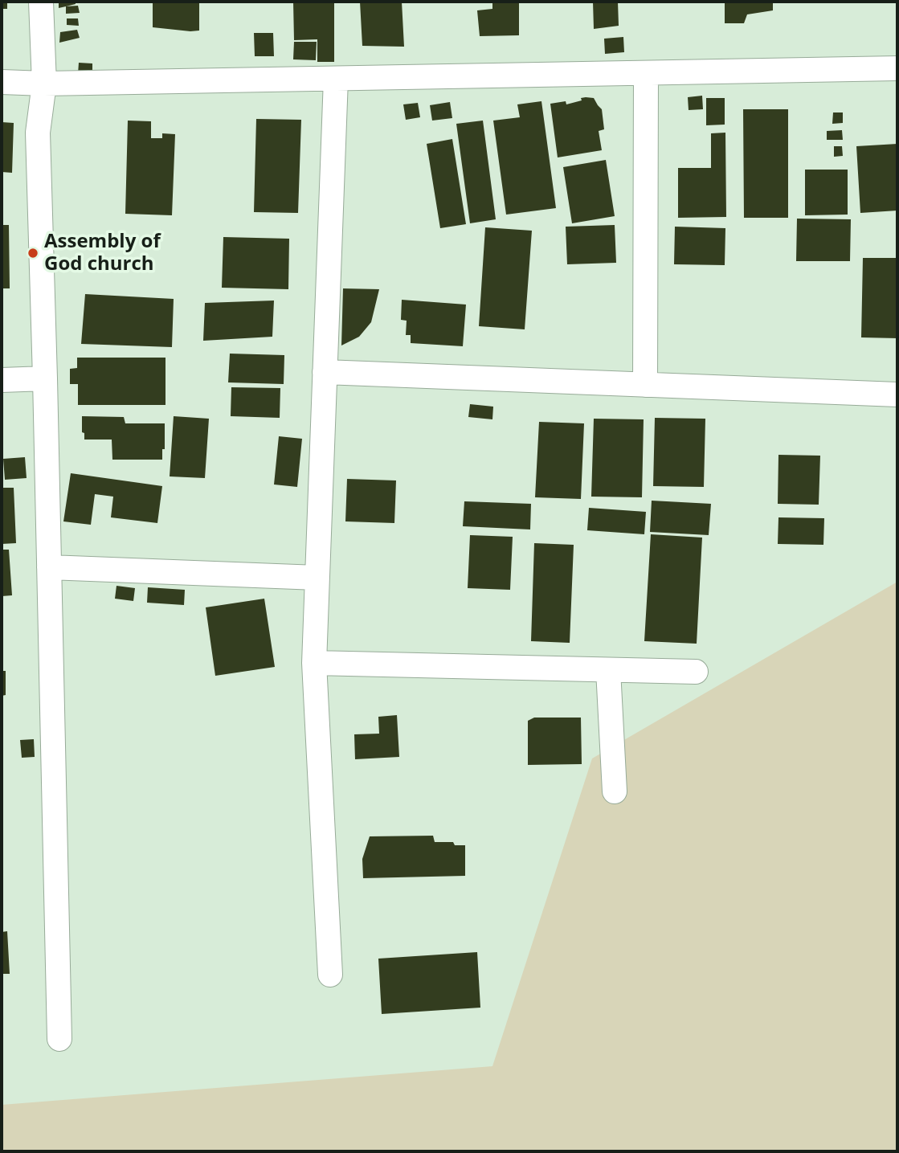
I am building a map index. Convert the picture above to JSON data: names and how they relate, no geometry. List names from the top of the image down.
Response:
{
  "places": ["Assembly of God church"]
}
